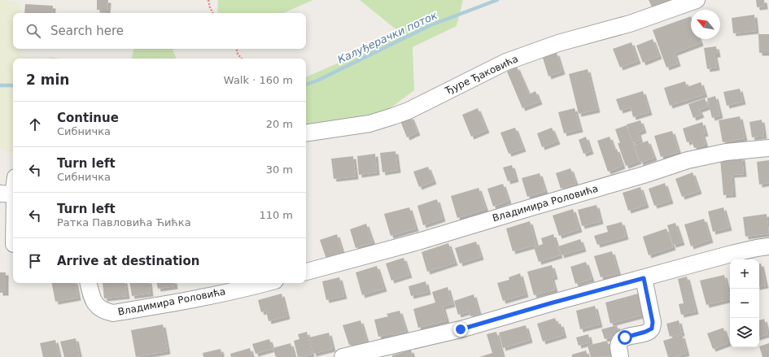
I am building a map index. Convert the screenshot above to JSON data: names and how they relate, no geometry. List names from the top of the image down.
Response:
{
  "streets": {
    "street": ["Ђуре Ђаковића", "Владимира Роловића"]
  },
  "water": ["Калуђерачки поток"],
  "north": "top left",
  "page": {
    "search": "Search here",
    "heading": ["2 min", "Walk · 160 m"],
    "list": [
      ["Continue", "Сибничка", "20 m"],
      ["Turn left", "Сибничка", "30 m"],
      ["Turn left", "Ратка Павловића Ћићка", "110 m"],
      "Arrive at destination"
    ],
    "map_buttons": ["+", "−"]
  }
}
